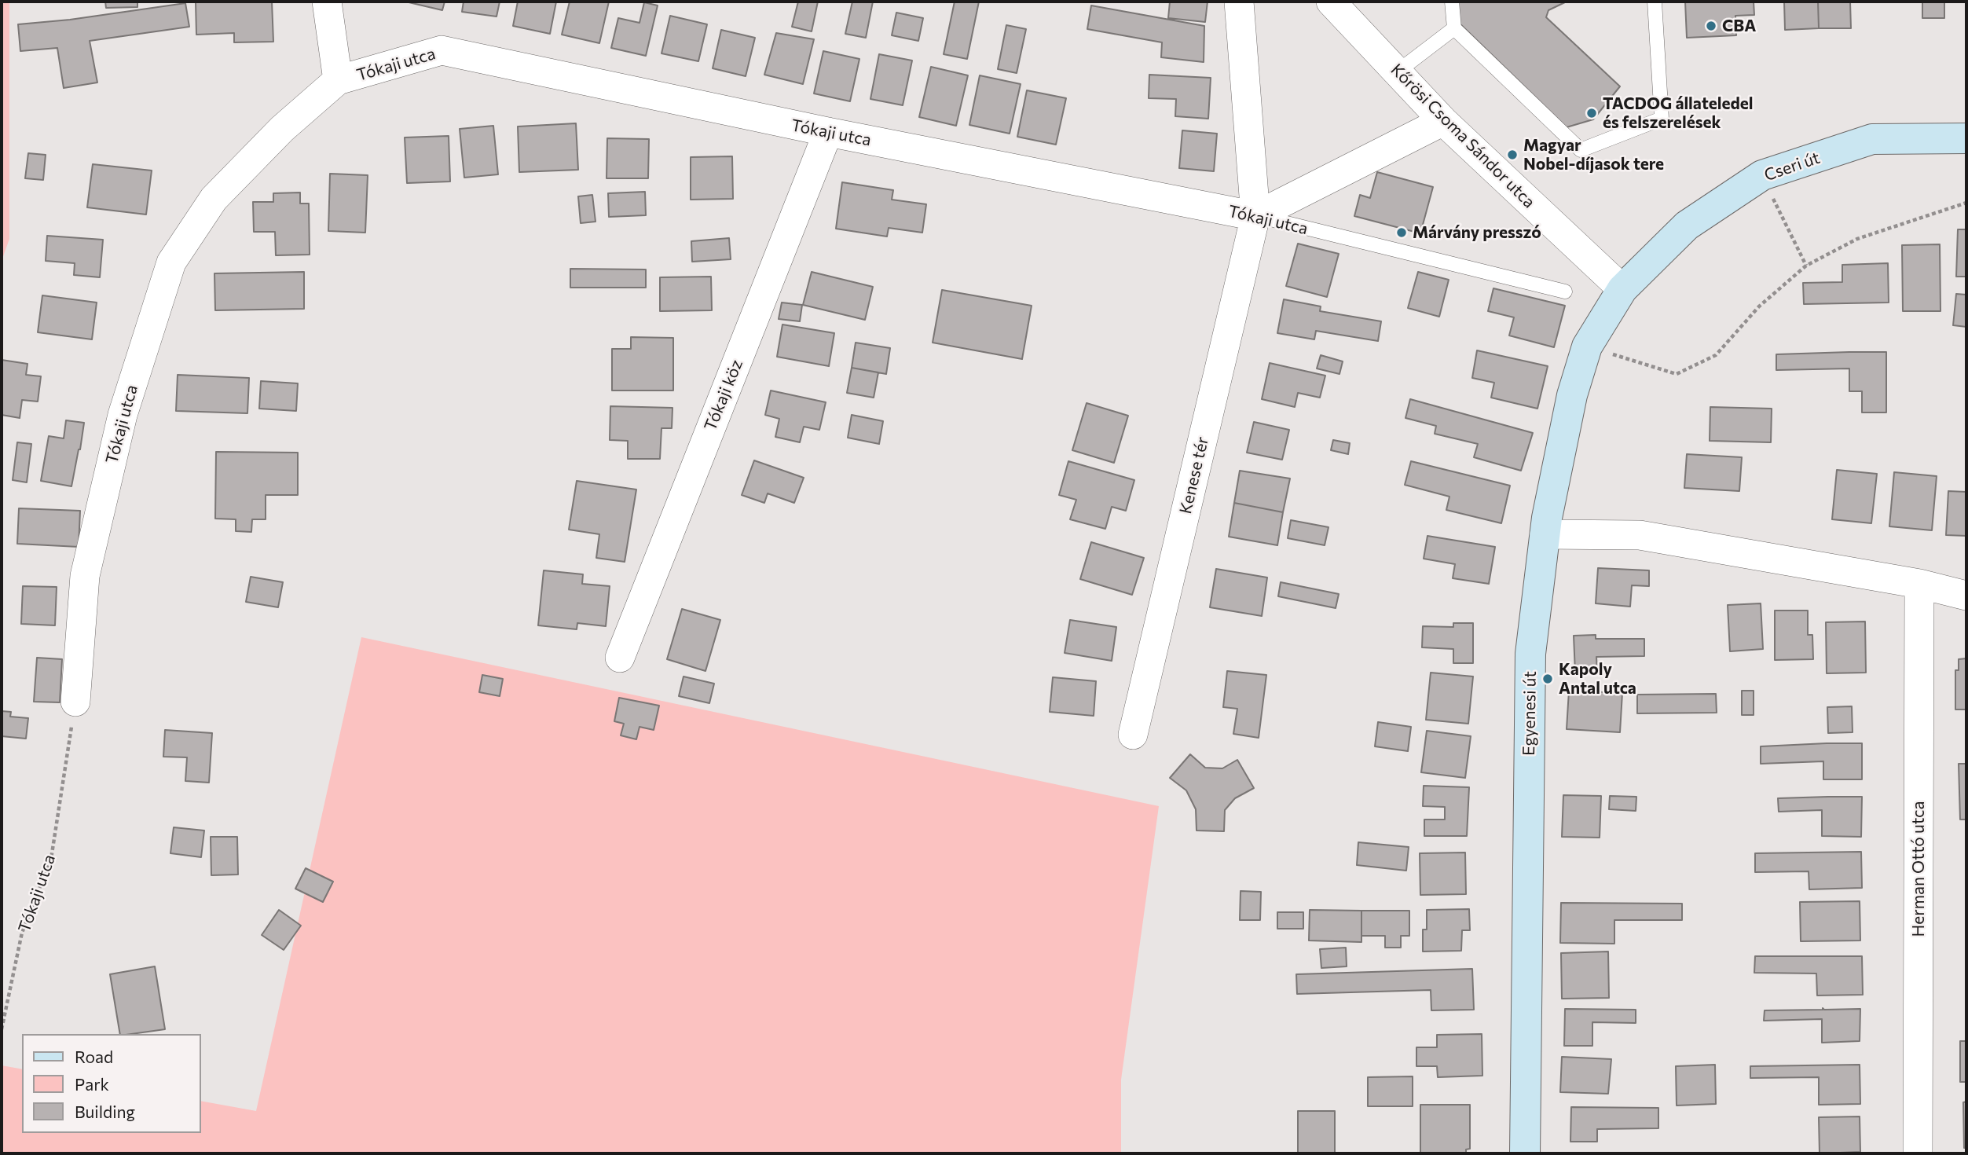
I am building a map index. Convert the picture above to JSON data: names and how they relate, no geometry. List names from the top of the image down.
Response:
{
  "streets": {
    "street": [
      "Tókaji utca",
      "Kőrösi Csoma Sándor utca",
      "Cseri út",
      "Tókaji köz",
      "Kenese tér",
      "Egyenesi út",
      "Herman Ottó utca"
    ]
  },
  "crossings": [
    ["Tókaji utca", "Tókaji köz"],
    ["Tókaji utca", "Kenese tér"],
    ["Kőrösi Csoma Sándor utca", "Cseri út"],
    ["Kőrösi Csoma Sándor utca", "Egyenesi út"],
    ["Cseri út", "Egyenesi út"]
  ],
  "places": [
    "CBA",
    "TACDOG állateledel és felszerelések",
    "Magyar Nobel-díjasok tere",
    "Márvány presszó",
    "Kapoly Antal utca"
  ],
  "legend": ["Road", "Park", "Building"]
}
